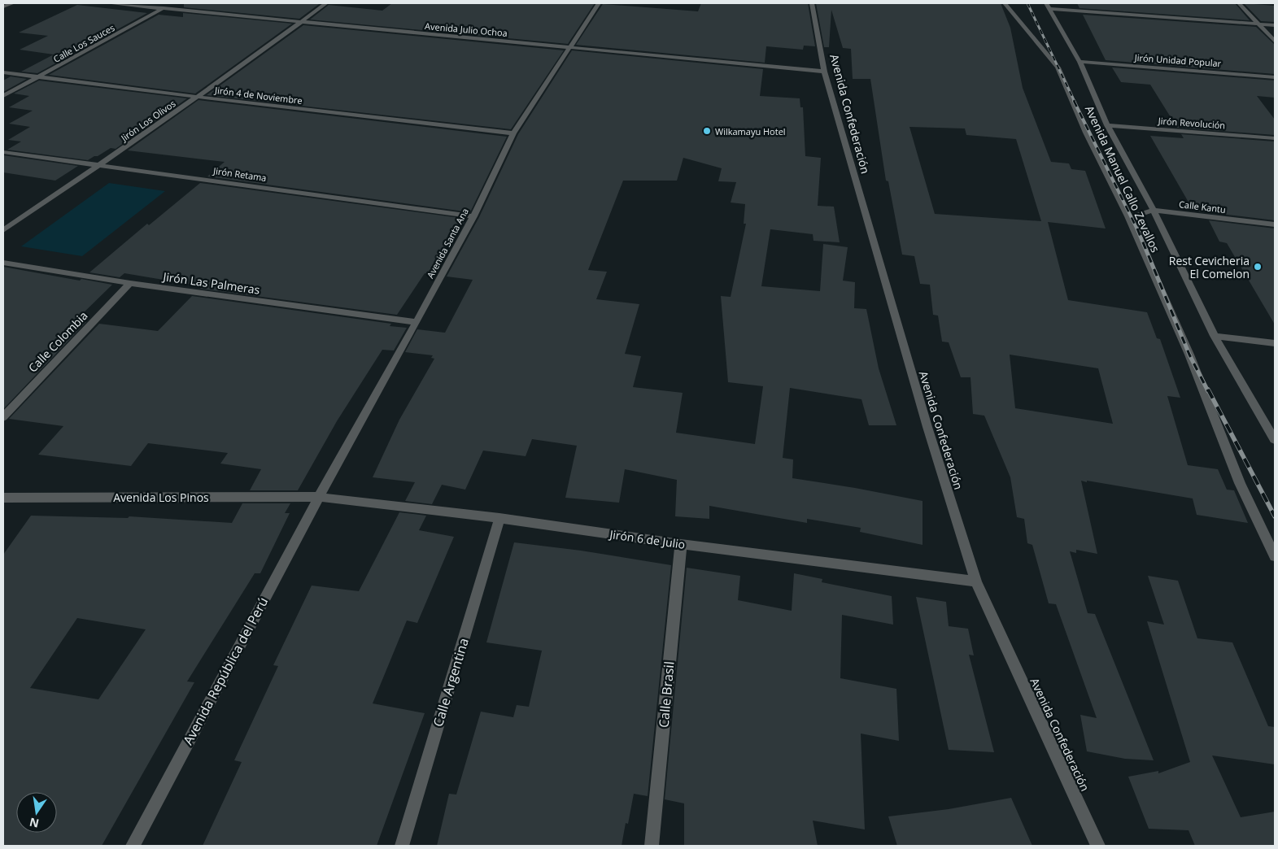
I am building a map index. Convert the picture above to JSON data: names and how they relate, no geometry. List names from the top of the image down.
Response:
{
  "streets": {
    "street": [
      "Avenida Julio Ochoa",
      "Calle Los Sauces",
      "Jirón Unidad Popular",
      "Jirón 4 de Noviembre",
      "Avenida Confederación",
      "Jirón Los Olivos",
      "Jirón Revolución",
      "Jirón Retama",
      "Avenida Manuel Callo Zevallos",
      "Calle Kantu",
      "Avenida Santa Ana",
      "Jirón Las Palmeras",
      "Calle Colombia",
      "Avenida Los Pinos",
      "Jirón 6 de Julio",
      "Avenida República del Perú",
      "Calle Argentina",
      "Calle Brasil"
    ]
  },
  "crossings": [
    ["Avenida Julio Ochoa", "Calle Los Sauces"],
    ["Avenida Julio Ochoa", "Avenida Confederación"],
    ["Avenida Julio Ochoa", "Jirón Los Olivos"],
    ["Avenida Julio Ochoa", "Avenida Santa Ana"],
    ["Calle Los Sauces", "Jirón 4 de Noviembre"],
    ["Jirón Unidad Popular", "Avenida Manuel Callo Zevallos"],
    ["Jirón 4 de Noviembre", "Jirón Los Olivos"],
    ["Jirón 4 de Noviembre", "Avenida Santa Ana"],
    ["Avenida Confederación", "Jirón 6 de Julio"],
    ["Jirón Los Olivos", "Jirón Retama"],
    ["Jirón Revolución", "Avenida Manuel Callo Zevallos"],
    ["Jirón Retama", "Avenida Santa Ana"],
    ["Avenida Manuel Callo Zevallos", "Calle Kantu"],
    ["Avenida Santa Ana", "Jirón Las Palmeras"],
    ["Avenida Santa Ana", "Avenida Los Pinos"],
    ["Avenida Santa Ana", "Jirón 6 de Julio"],
    ["Avenida Santa Ana", "Avenida República del Perú"],
    ["Jirón Las Palmeras", "Calle Colombia"],
    ["Avenida Los Pinos", "Jirón 6 de Julio"],
    ["Avenida Los Pinos", "Avenida República del Perú"],
    ["Jirón 6 de Julio", "Avenida República del Perú"],
    ["Jirón 6 de Julio", "Calle Argentina"],
    ["Jirón 6 de Julio", "Calle Brasil"]
  ],
  "places": ["Wilkamayu Hotel", "Rest Cevicheria El Comelon"],
  "north": "bottom"
}
